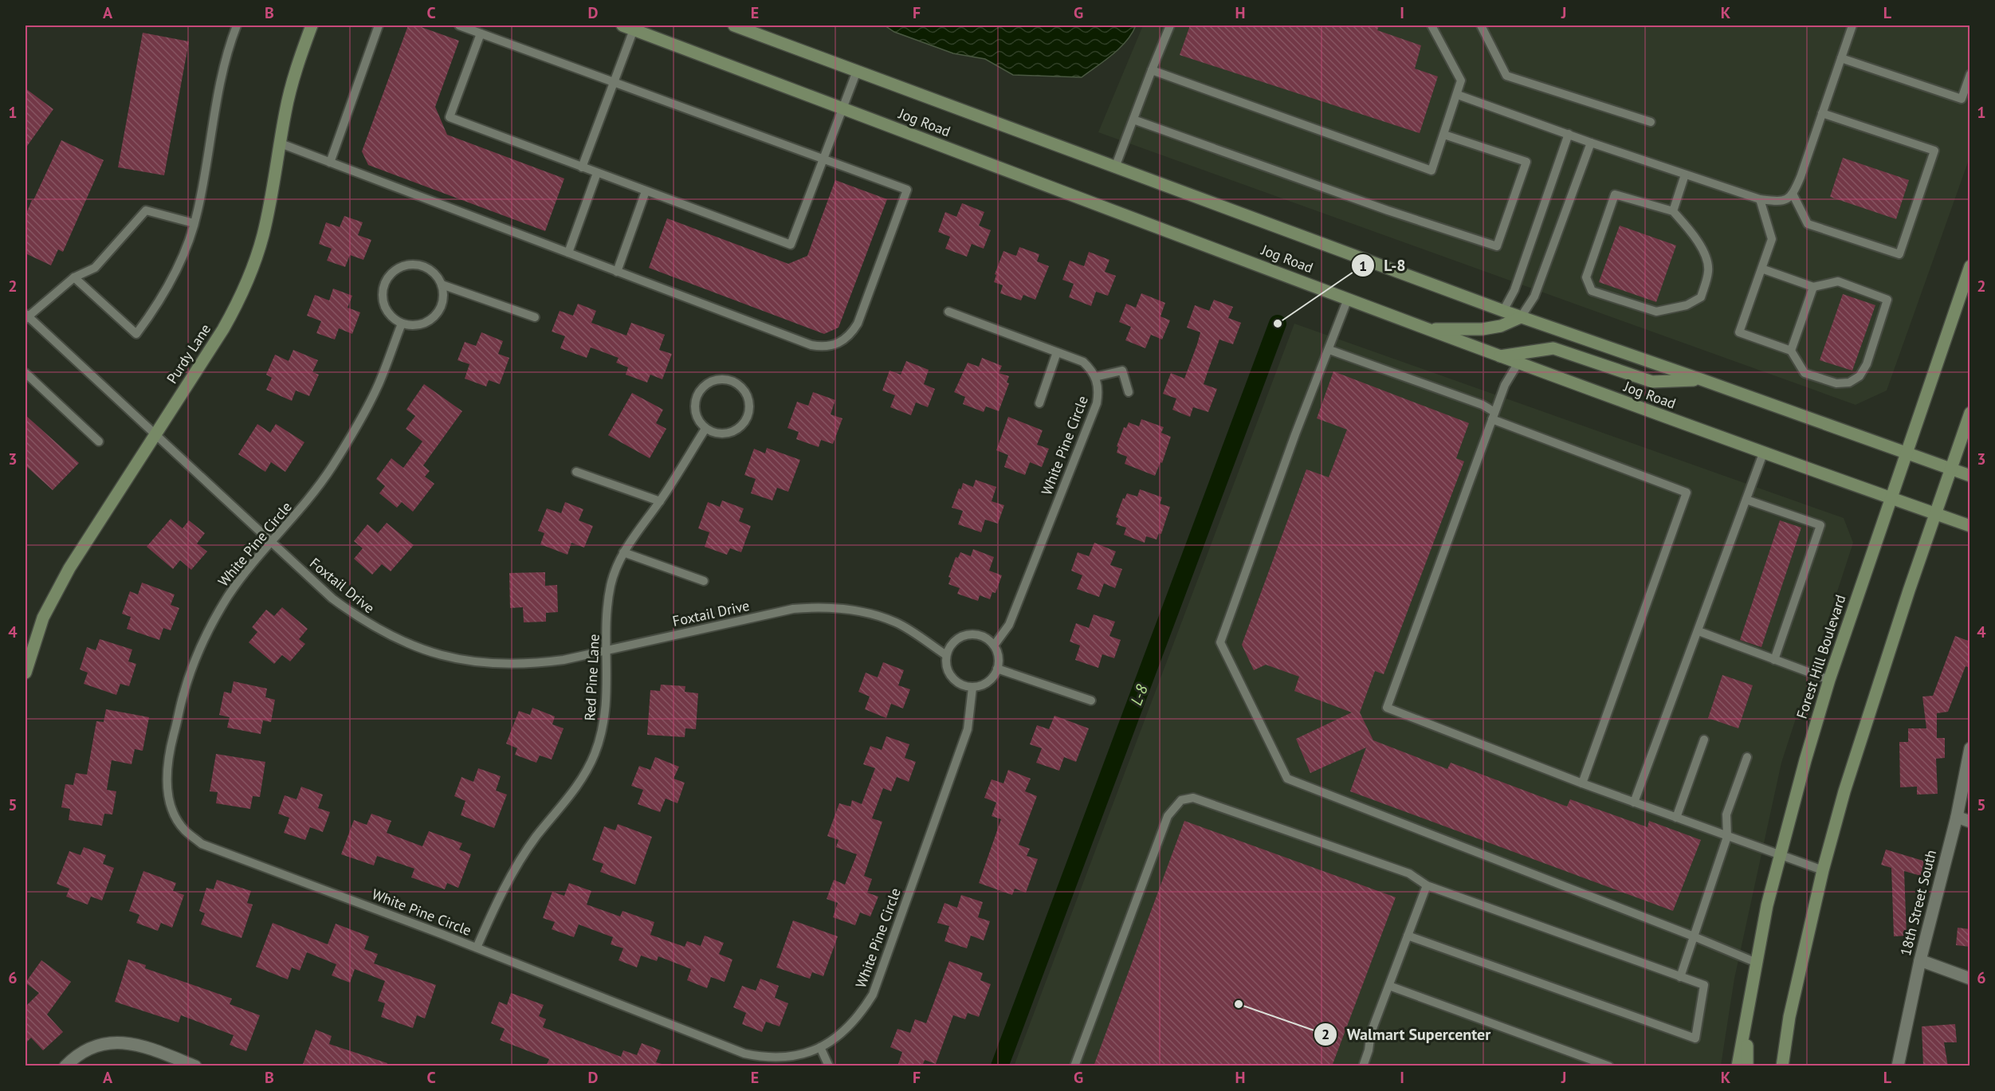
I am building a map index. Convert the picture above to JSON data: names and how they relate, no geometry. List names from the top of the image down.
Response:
{
  "streets": {
    "main road": ["Jog Road", "Purdy Lane", "Forest Hill Boulevard"],
    "street": ["18th Street South"],
    "lane": ["White Pine Circle", "Foxtail Drive", "Red Pine Lane"]
  },
  "crossings": [
    ["Jog Road", "Forest Hill Boulevard"],
    ["Purdy Lane", "Foxtail Drive"],
    ["White Pine Circle", "Foxtail Drive"],
    ["White Pine Circle", "Red Pine Lane"],
    ["Foxtail Drive", "Red Pine Lane"]
  ],
  "water": ["L-8"],
  "places": ["L-8", "Walmart Supercenter"],
  "grid": {
    "columns": [
      "A",
      "B",
      "C",
      "D",
      "E",
      "F",
      "G",
      "H",
      "I",
      "J",
      "K",
      "L"
    ],
    "rows": [
      "1",
      "2",
      "3",
      "4",
      "5",
      "6"
    ]
  }
}
